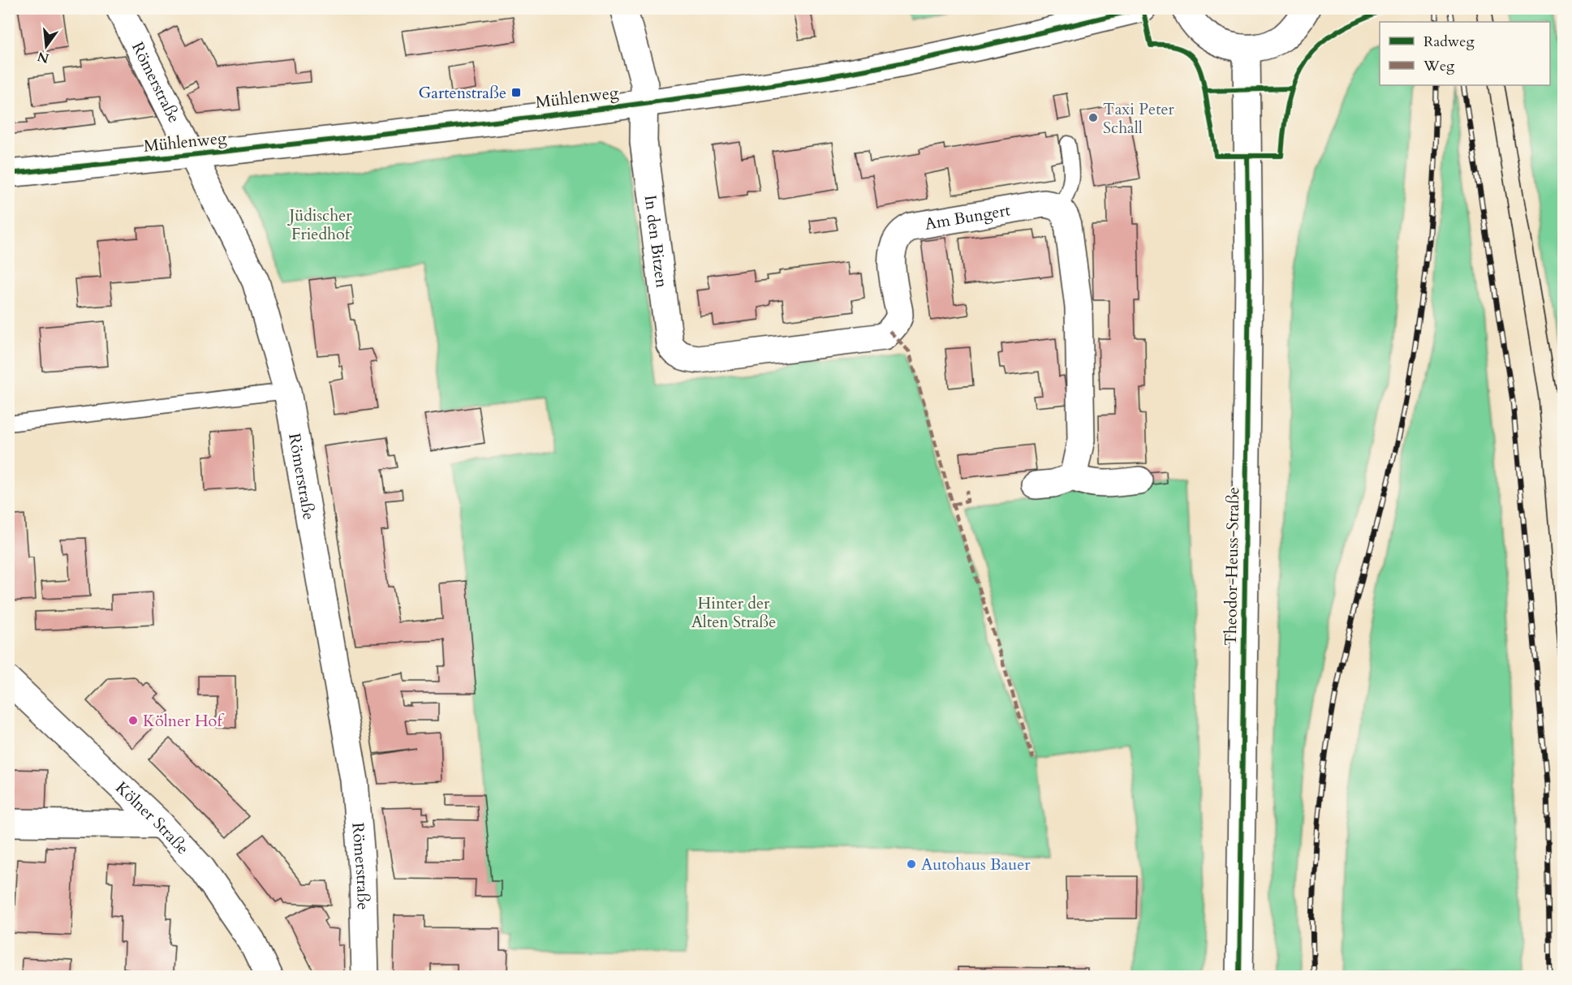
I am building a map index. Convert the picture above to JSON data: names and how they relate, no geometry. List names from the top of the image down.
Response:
{
  "streets": {
    "street": [
      "Römerstraße",
      "Mühlenweg",
      "Am Bungert",
      "In den Bitzen",
      "Theodor-Heuss-Straße",
      "Kölner Straße"
    ]
  },
  "crossings": [
    ["Römerstraße", "Mühlenweg"],
    ["Mühlenweg", "In den Bitzen"],
    ["Am Bungert", "In den Bitzen"]
  ],
  "parks": ["Jüdischer Friedhof", "Hinter der Alten Straße"],
  "places": {
    "transit": ["Gartenstraße"],
    "other": ["Taxi Peter Schall", "Kölner Hof", "Autohaus Bauer"]
  },
  "legend": ["Radweg", "Weg"],
  "north": "bottom"
}
